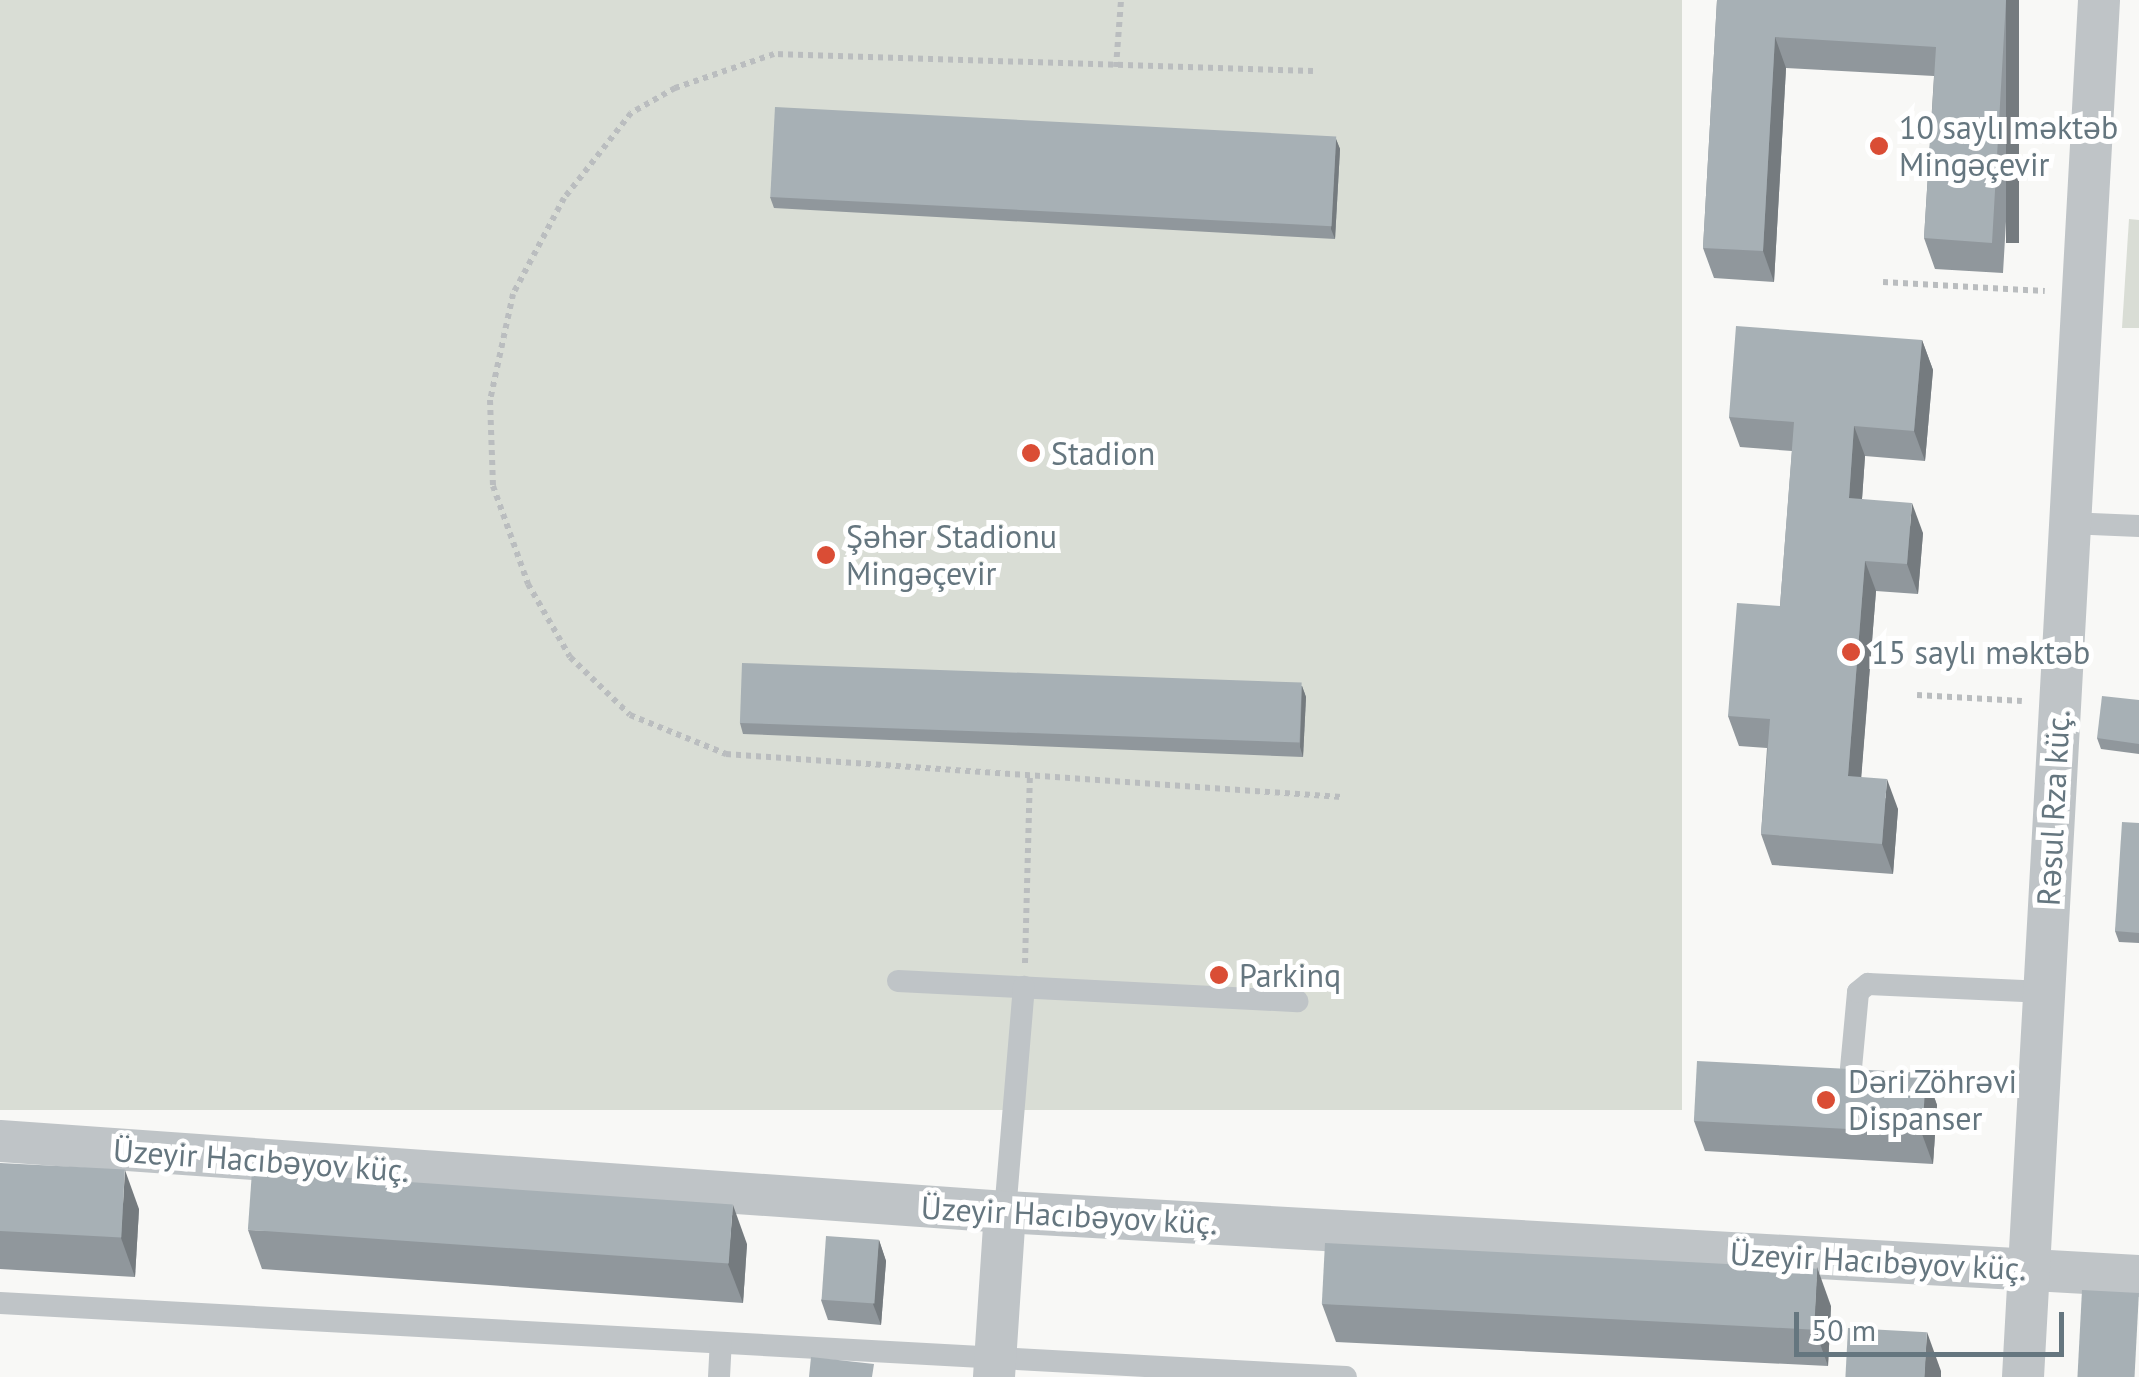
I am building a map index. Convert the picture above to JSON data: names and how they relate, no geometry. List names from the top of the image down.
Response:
{
  "streets": {
    "street": ["Rəsul Rza küç.", "Üzeyir Hacıbəyov küç."]
  },
  "crossings": [
    ["Rəsul Rza küç.", "Üzeyir Hacıbəyov küç."]
  ],
  "places": [
    "10 saylı məktəb Mingəçevir",
    "Stadion",
    "Şəhər Stadionu Mingəçevir",
    "15 saylı məktəb",
    "Parkinq",
    "Dəri Zöhrəvi Dispanser"
  ],
  "scale_bar": "50 m"
}
